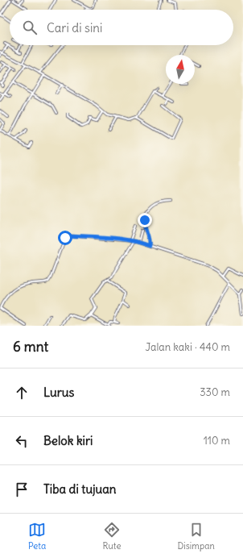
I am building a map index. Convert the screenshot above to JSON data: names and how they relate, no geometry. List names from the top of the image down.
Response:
{
  "north": "top",
  "page": {
    "search": "Cari di sini",
    "heading": ["6 mnt", "Jalan kaki · 440 m"],
    "list": [
      ["Lurus", "330 m"],
      ["Belok kiri", "110 m"],
      "Tiba di tujuan"
    ],
    "nav": ["Peta", "Rute", "Disimpan"]
  }
}
